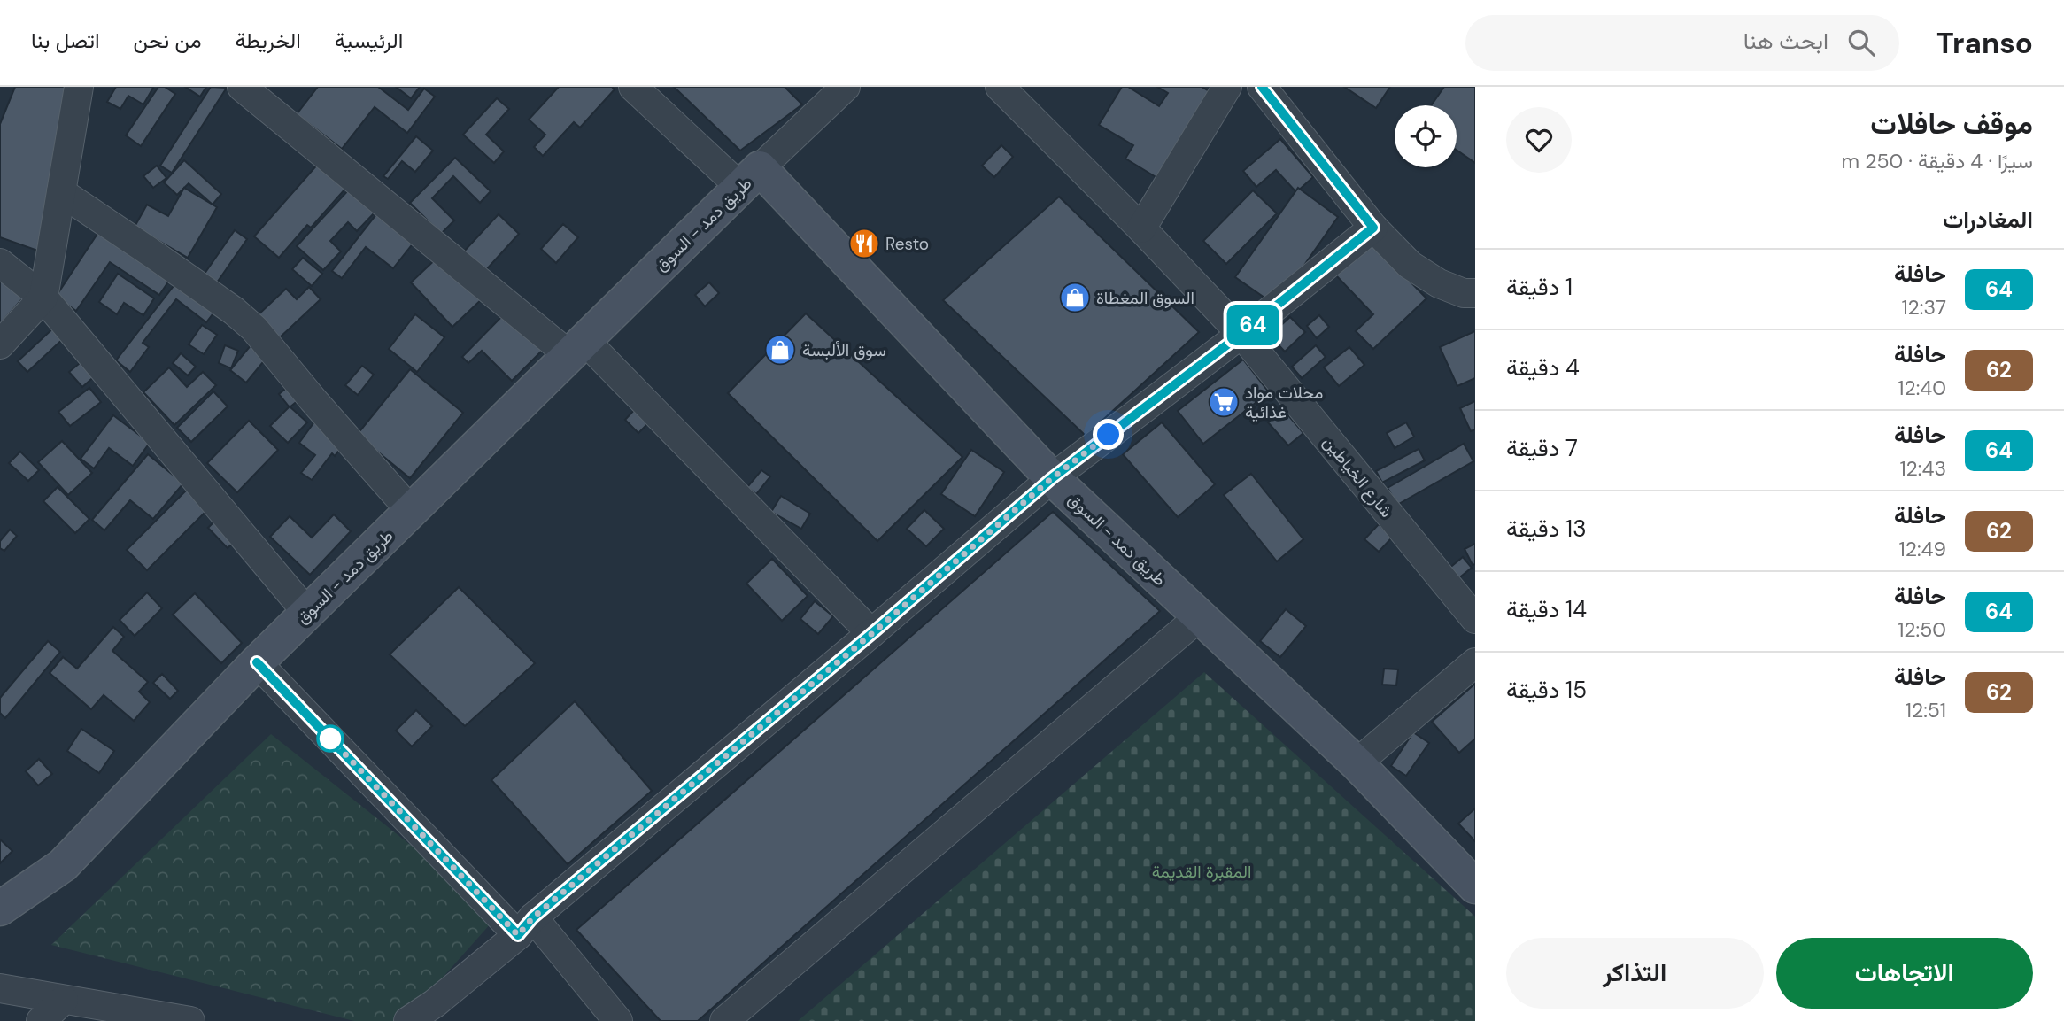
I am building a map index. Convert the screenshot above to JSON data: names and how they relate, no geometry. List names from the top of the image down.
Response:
{
  "streets": {
    "main road": ["طريق دمد - السوق"],
    "street": ["شارع الخياطين"]
  },
  "parks": ["المقبرة القديمة"],
  "places": {
    "restaurant": ["Resto"],
    "shop": ["السوق المغطاة", "سوق الألبسة"],
    "supermarket": ["محلات مواد غذائية"]
  },
  "lines": ["bus line 64"],
  "page": {
    "header": "Transo",
    "search": "ابحث هنا",
    "nav": [
      "الرئيسية",
      "الخريطة",
      "من نحن",
      "اتصل بنا"
    ],
    "heading": [
      ["موقف حافلات", "سيرًا · 4 دقيقة · 250 m"],
      "المغادرات"
    ],
    "on_map": "64",
    "list": [
      {
        "mark": "64",
        "name": "حافلة",
        "note": "12:37",
        "value": "1 دقيقة"
      },
      {
        "mark": "62",
        "name": "حافلة",
        "note": "12:40",
        "value": "4 دقيقة"
      },
      {
        "mark": "64",
        "name": "حافلة",
        "note": "12:43",
        "value": "7 دقيقة"
      },
      {
        "mark": "62",
        "name": "حافلة",
        "note": "12:49",
        "value": "13 دقيقة"
      },
      {
        "mark": "64",
        "name": "حافلة",
        "note": "12:50",
        "value": "14 دقيقة"
      },
      {
        "mark": "62",
        "name": "حافلة",
        "note": "12:51",
        "value": "15 دقيقة"
      }
    ],
    "buttons": ["الاتجاهات", "التذاكر"]
  }
}
